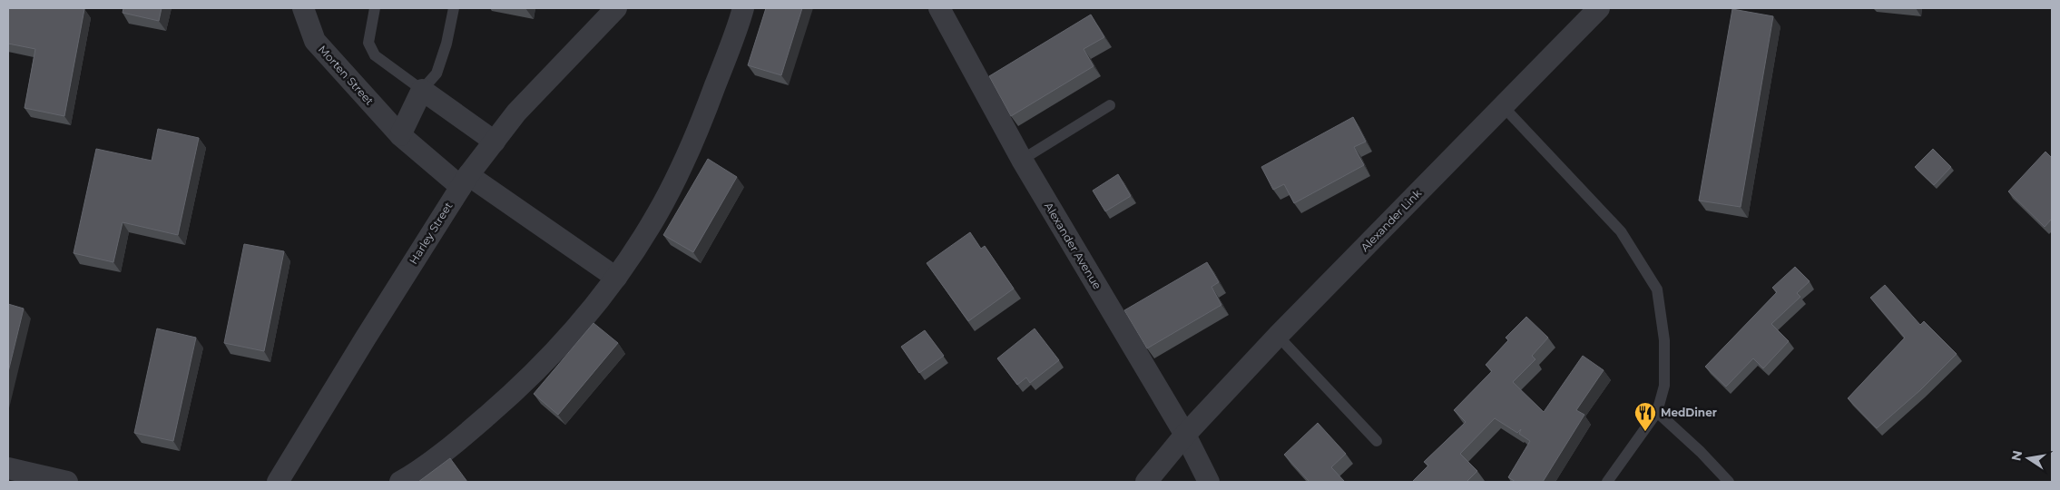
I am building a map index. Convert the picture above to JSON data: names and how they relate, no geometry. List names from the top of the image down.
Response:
{
  "streets": {
    "street": [
      "Morten Street",
      "Alexander Link",
      "Harley Street",
      "Alexander Avenue"
    ]
  },
  "crossings": [
    ["Morten Street", "Harley Street"],
    ["Alexander Link", "Alexander Avenue"]
  ],
  "places": {
    "restaurant": ["MedDiner"]
  },
  "north": "left"
}
